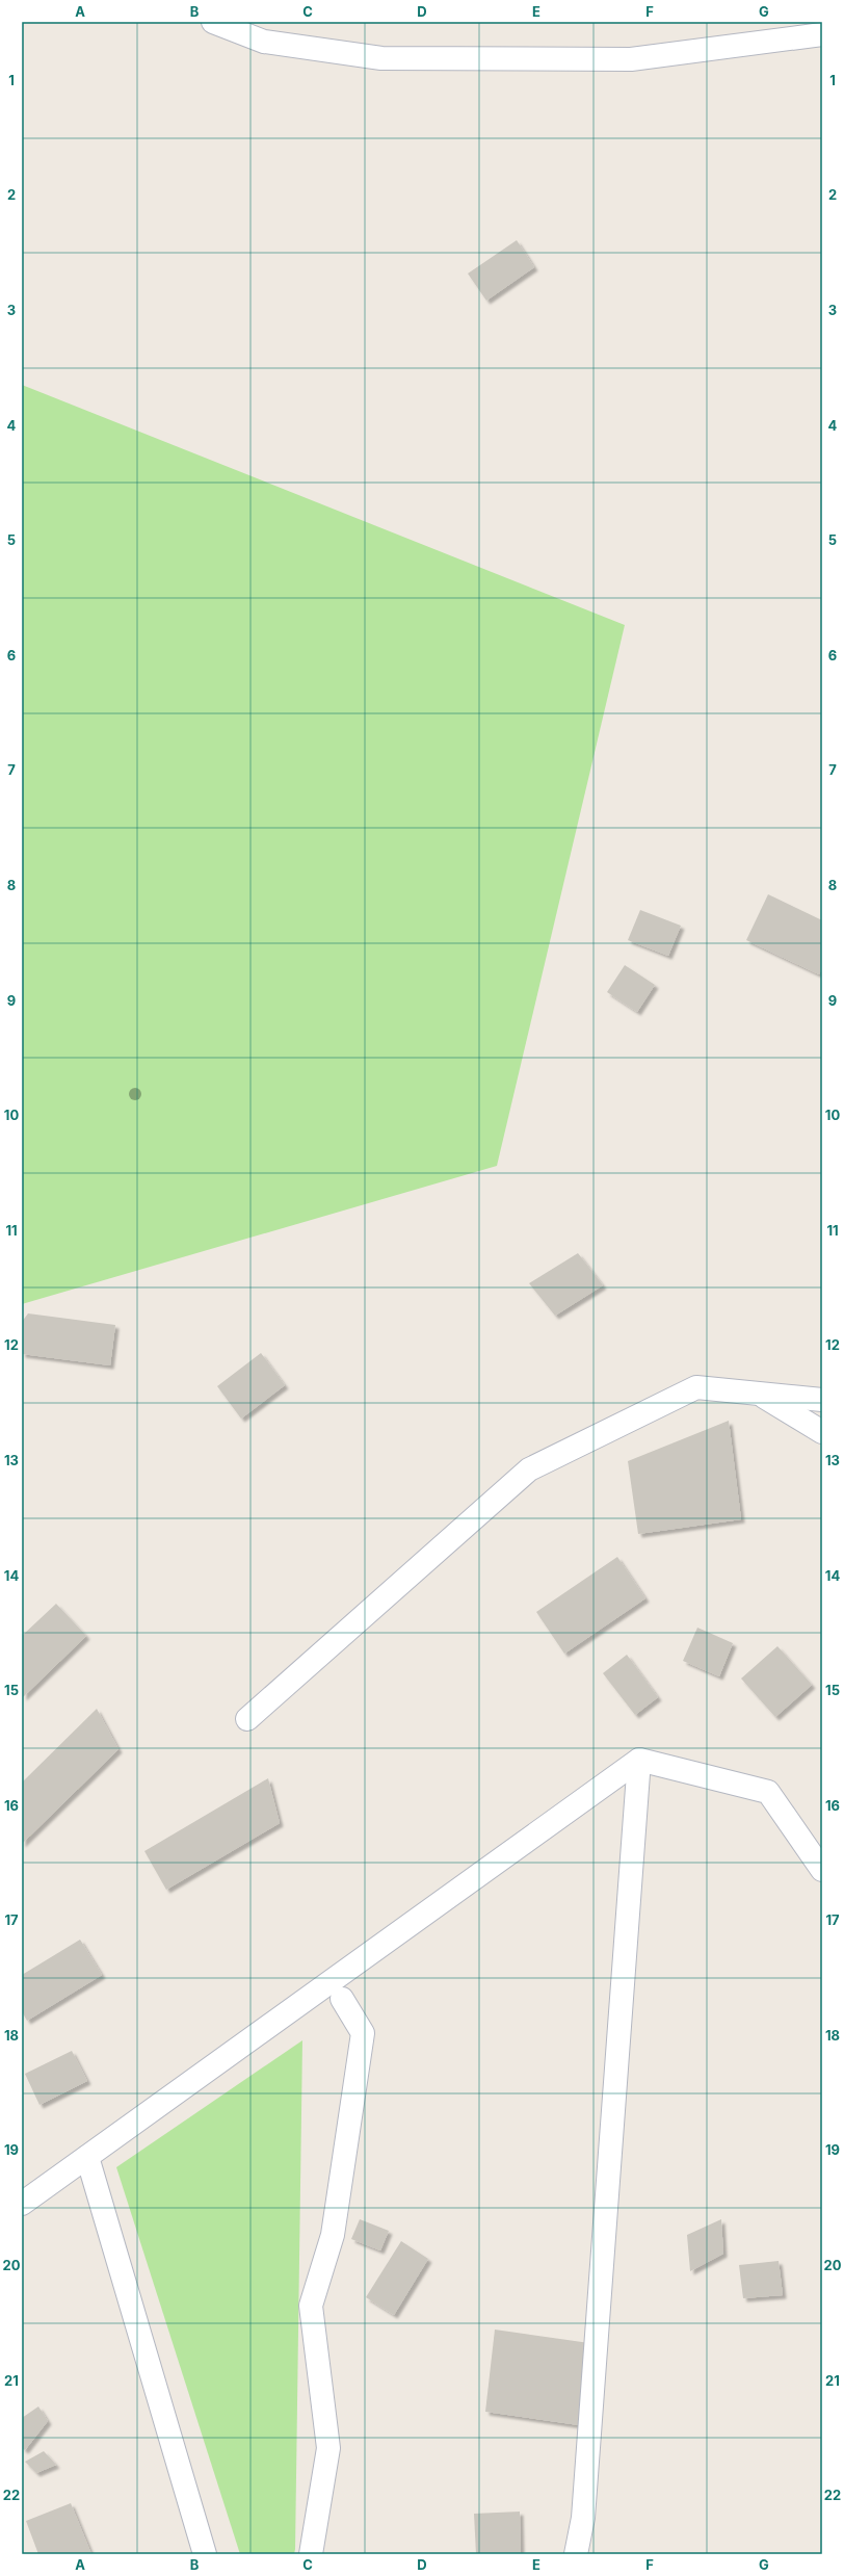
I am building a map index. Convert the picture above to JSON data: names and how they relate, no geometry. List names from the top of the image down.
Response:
{
  "grid": {
    "columns": [
      "A",
      "B",
      "C",
      "D",
      "E",
      "F",
      "G"
    ],
    "rows": [
      "1",
      "2",
      "3",
      "4",
      "5",
      "6",
      "7",
      "8",
      "9",
      "10",
      "11",
      "12",
      "13",
      "14",
      "15",
      "16",
      "17",
      "18",
      "19",
      "20",
      "21",
      "22"
    ]
  }
}
